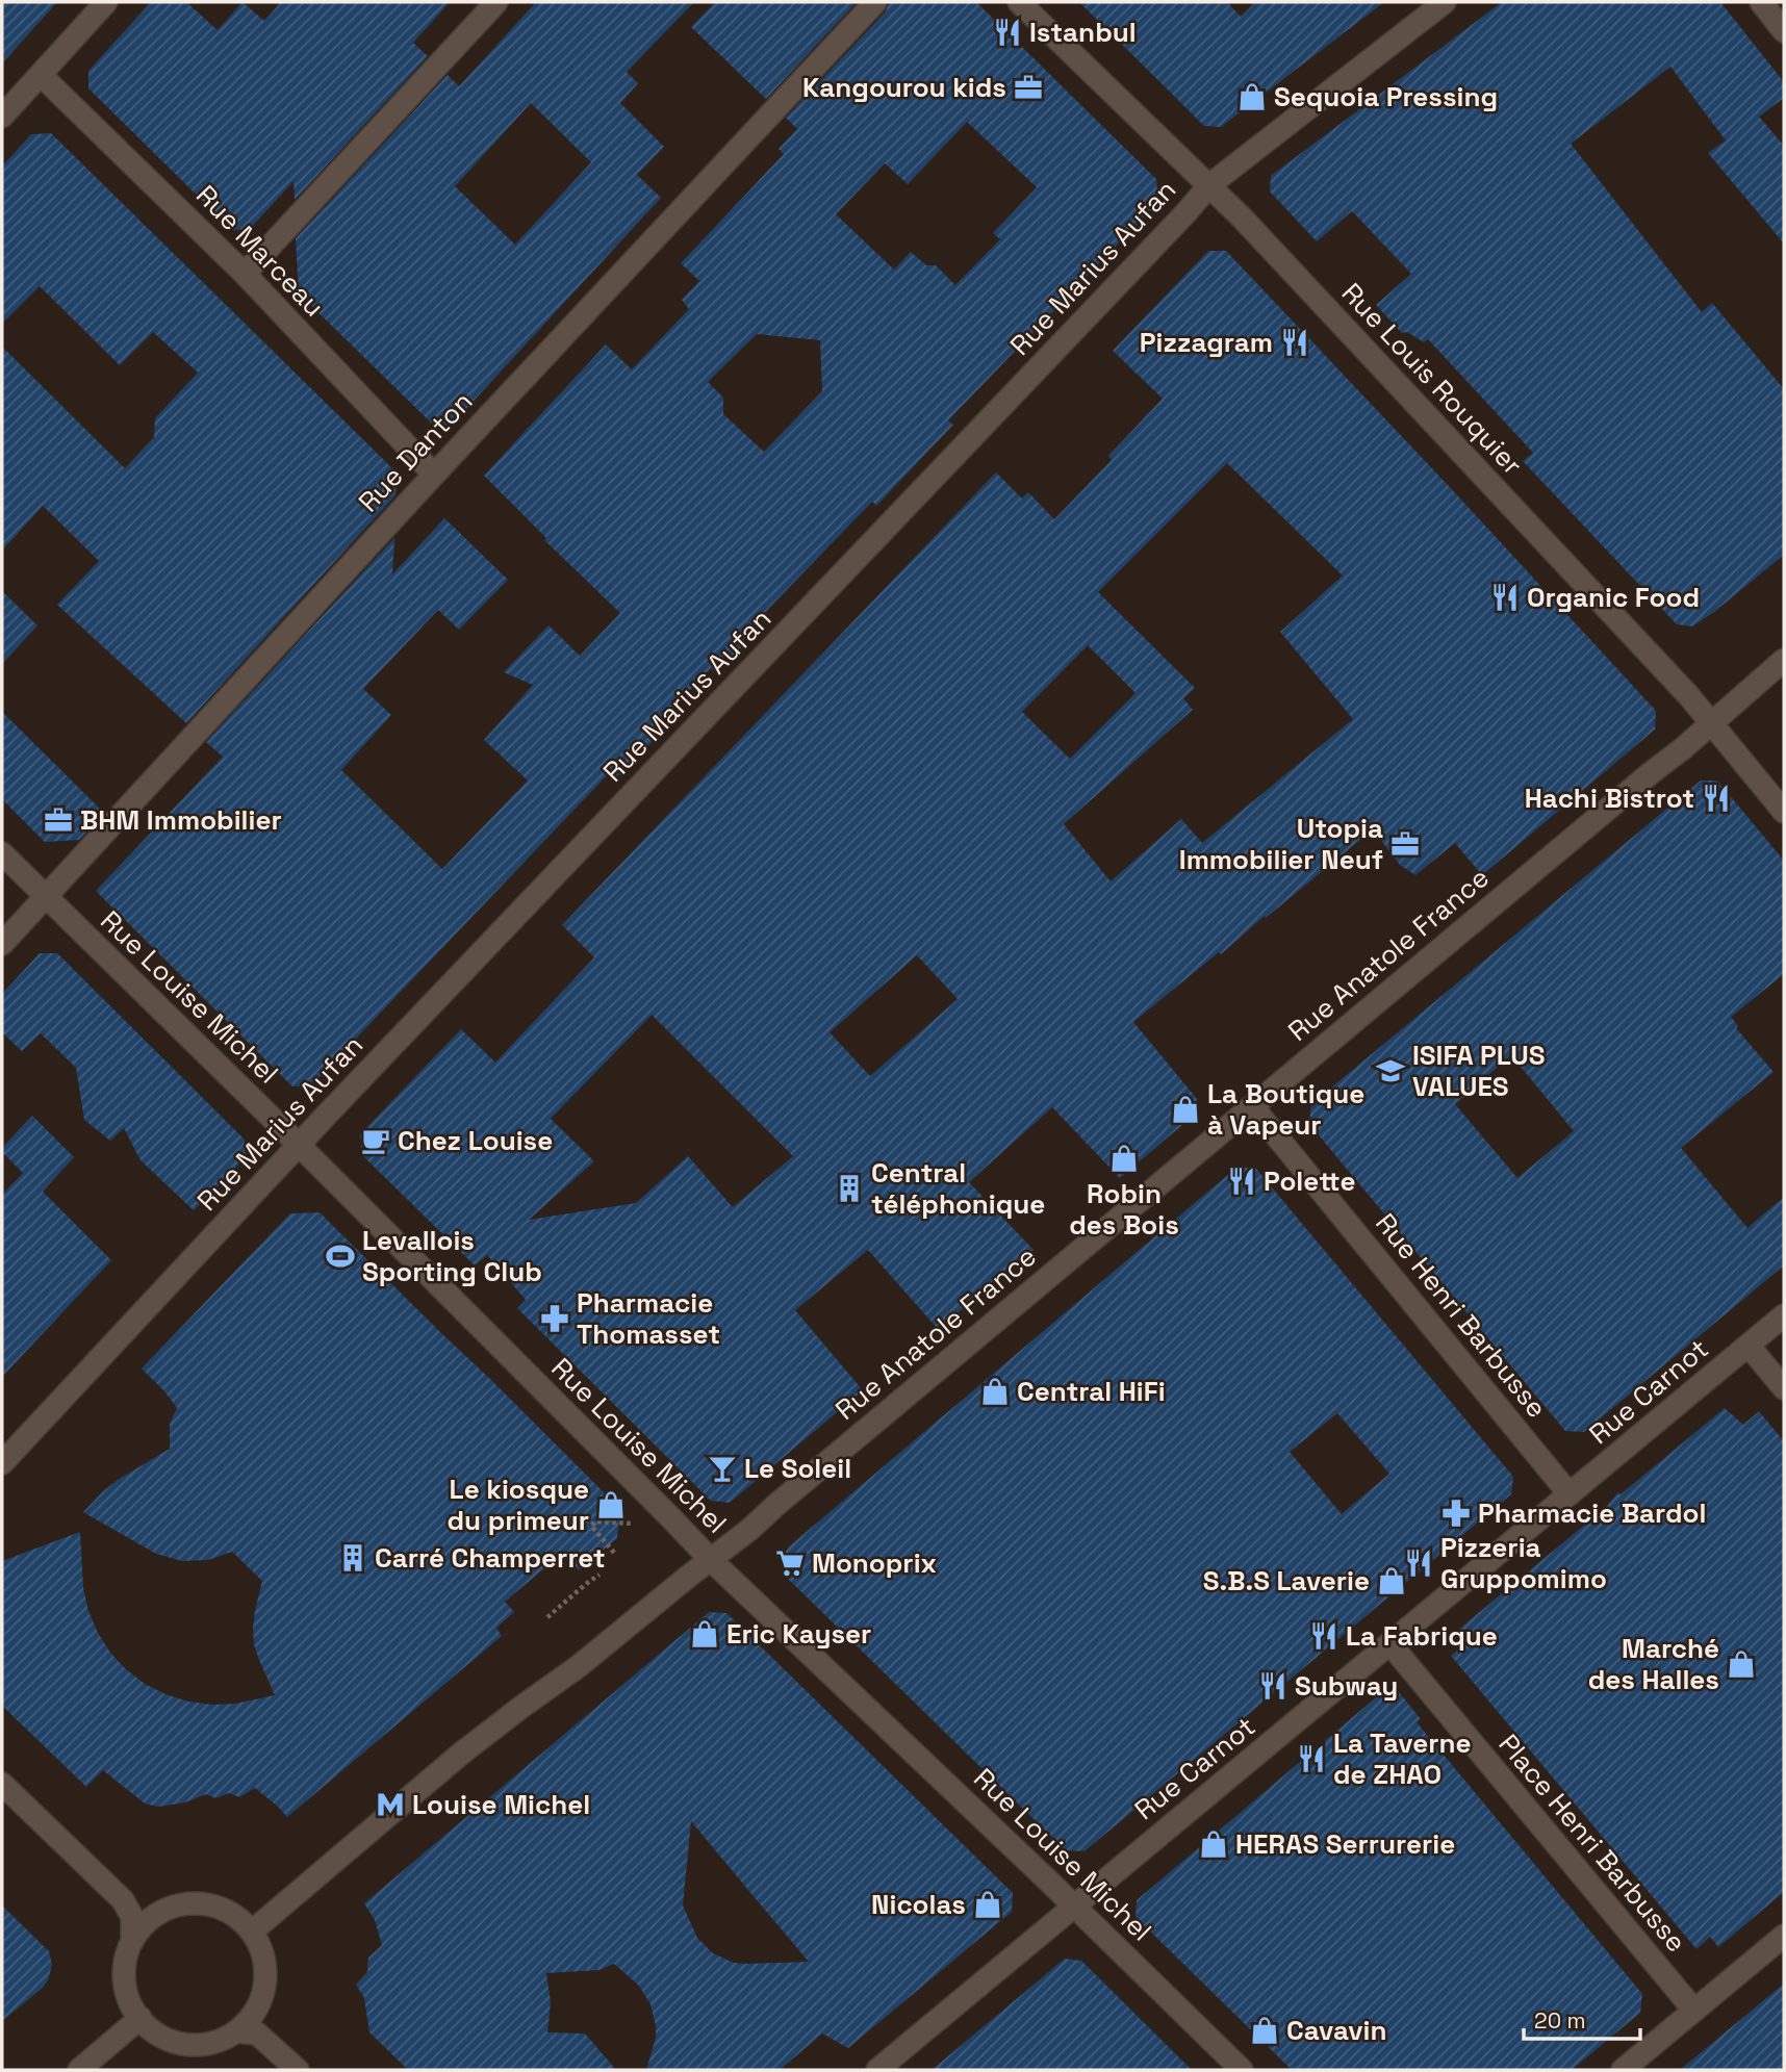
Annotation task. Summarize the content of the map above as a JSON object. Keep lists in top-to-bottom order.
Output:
{
  "streets": {
    "street": [
      "Rue Marceau",
      "Rue Marius Aufan",
      "Rue Louis Rouquier",
      "Rue Danton",
      "Rue Anatole France",
      "Rue Louise Michel",
      "Rue Henri Barbusse",
      "Rue Carnot",
      "Place Henri Barbusse"
    ]
  },
  "crossings": [
    ["Rue Marceau", "Rue Danton"],
    ["Rue Marius Aufan", "Rue Louis Rouquier"],
    ["Rue Marius Aufan", "Rue Louise Michel"],
    ["Rue Louis Rouquier", "Rue Anatole France"],
    ["Rue Danton", "Rue Louise Michel"],
    ["Rue Anatole France", "Rue Louise Michel"],
    ["Rue Anatole France", "Rue Henri Barbusse"],
    ["Rue Louise Michel", "Rue Carnot"],
    ["Rue Henri Barbusse", "Rue Carnot"],
    ["Rue Carnot", "Place Henri Barbusse"]
  ],
  "places": {
    "restaurant": [
      "Istanbul",
      "Pizzagram",
      "Organic Food",
      "Hachi Bistrot",
      "Polette",
      "Pizzeria Gruppomimo",
      "La Fabrique",
      "Subway",
      "La Taverne de ZHAO"
    ],
    "office": ["Kangourou kids", "BHM Immobilier", "Utopia Immobilier Neuf"],
    "shop": [
      "Sequoia Pressing",
      "La Boutique à Vapeur",
      "Robin des Bois",
      "Central HiFi",
      "Le kiosque du primeur",
      "S.B.S Laverie",
      "Eric Kayser",
      "Marché des Halles",
      "HERAS Serrurerie",
      "Nicolas",
      "Cavavin"
    ],
    "school or university": ["ISIFA PLUS VALUES"],
    "cafe": ["Chez Louise"],
    "building": ["Central téléphonique", "Carré Champerret"],
    "sports": ["Levallois Sporting Club"],
    "pharmacy": ["Pharmacie Thomasset", "Pharmacie Bardol"],
    "bar": ["Le Soleil"],
    "supermarket": ["Monoprix"],
    "metro station": ["Louise Michel"]
  },
  "scale_bar": "20 m"
}
